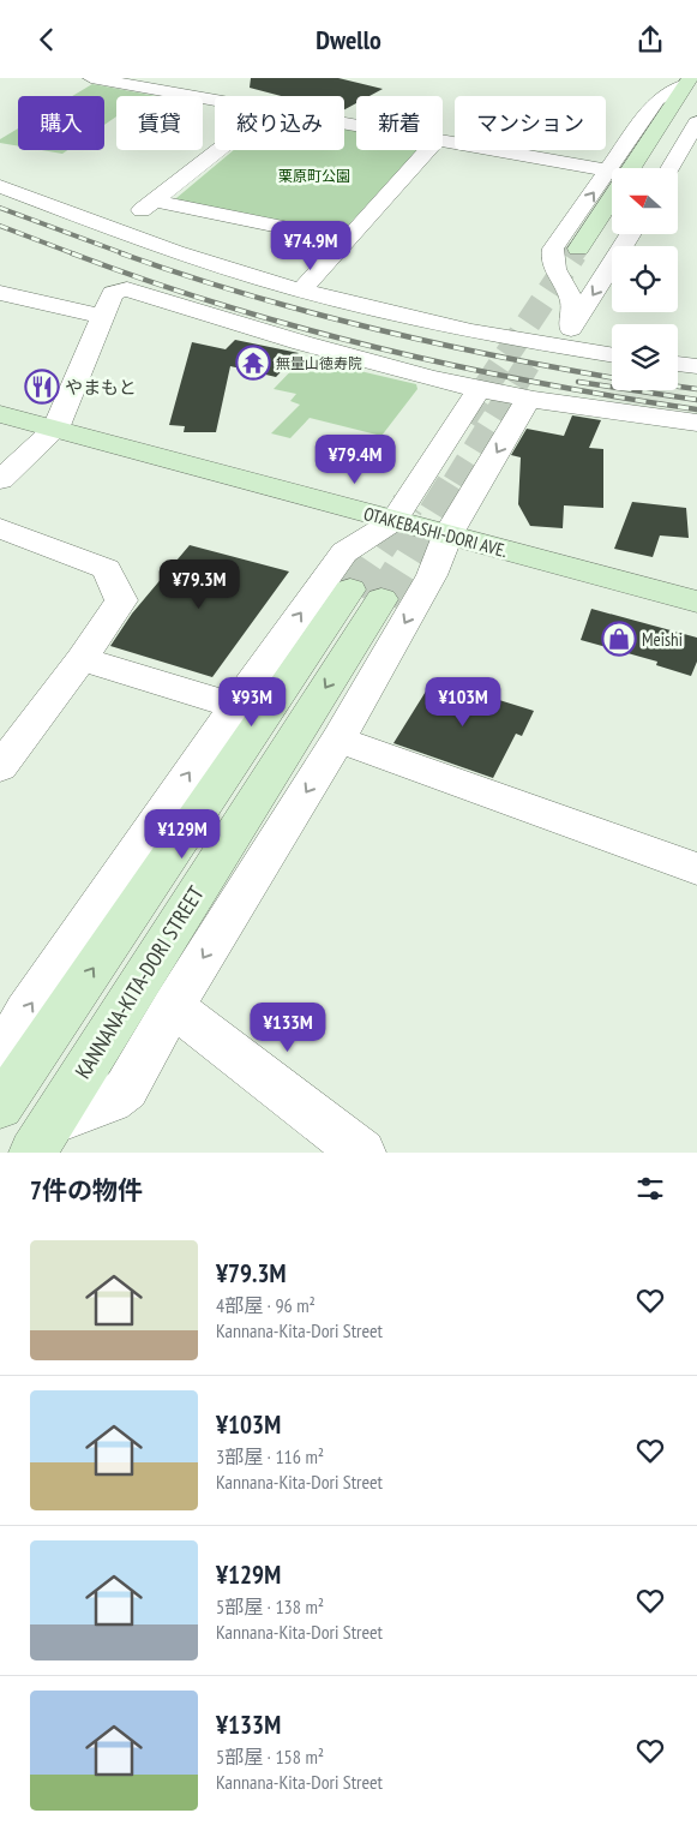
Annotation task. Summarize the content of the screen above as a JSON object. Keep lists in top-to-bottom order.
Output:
{
  "streets": {
    "street": ["OTAKEBASHI-DORI AVE.", "KANNANA-KITA-DORI STREET"]
  },
  "parks": ["栗原町公園"],
  "places": {
    "temple": ["無量山徳寿院"],
    "restaurant": ["やまもと"],
    "shop": ["Meishi"]
  },
  "north": "left",
  "page": {
    "header": "Dwello",
    "chip": [
      "購入",
      "賃貸",
      "絞り込み",
      "新着",
      "マンション"
    ],
    "price": [
      "¥74.9M",
      "¥79.4M",
      "¥79.3M",
      "¥93M",
      "¥103M",
      "¥129M",
      "¥133M"
    ],
    "heading": "7件の物件",
    "list": [
      {
        "name": "¥79.3M",
        "note": "4部屋 · 96 m² · Kannana-Kita-Dori Street"
      },
      {
        "name": "¥103M",
        "note": "3部屋 · 116 m² · Kannana-Kita-Dori Street"
      },
      {
        "name": "¥129M",
        "note": "5部屋 · 138 m² · Kannana-Kita-Dori Street"
      },
      {
        "name": "¥133M",
        "note": "5部屋 · 158 m² · Kannana-Kita-Dori Street"
      }
    ]
  }
}
